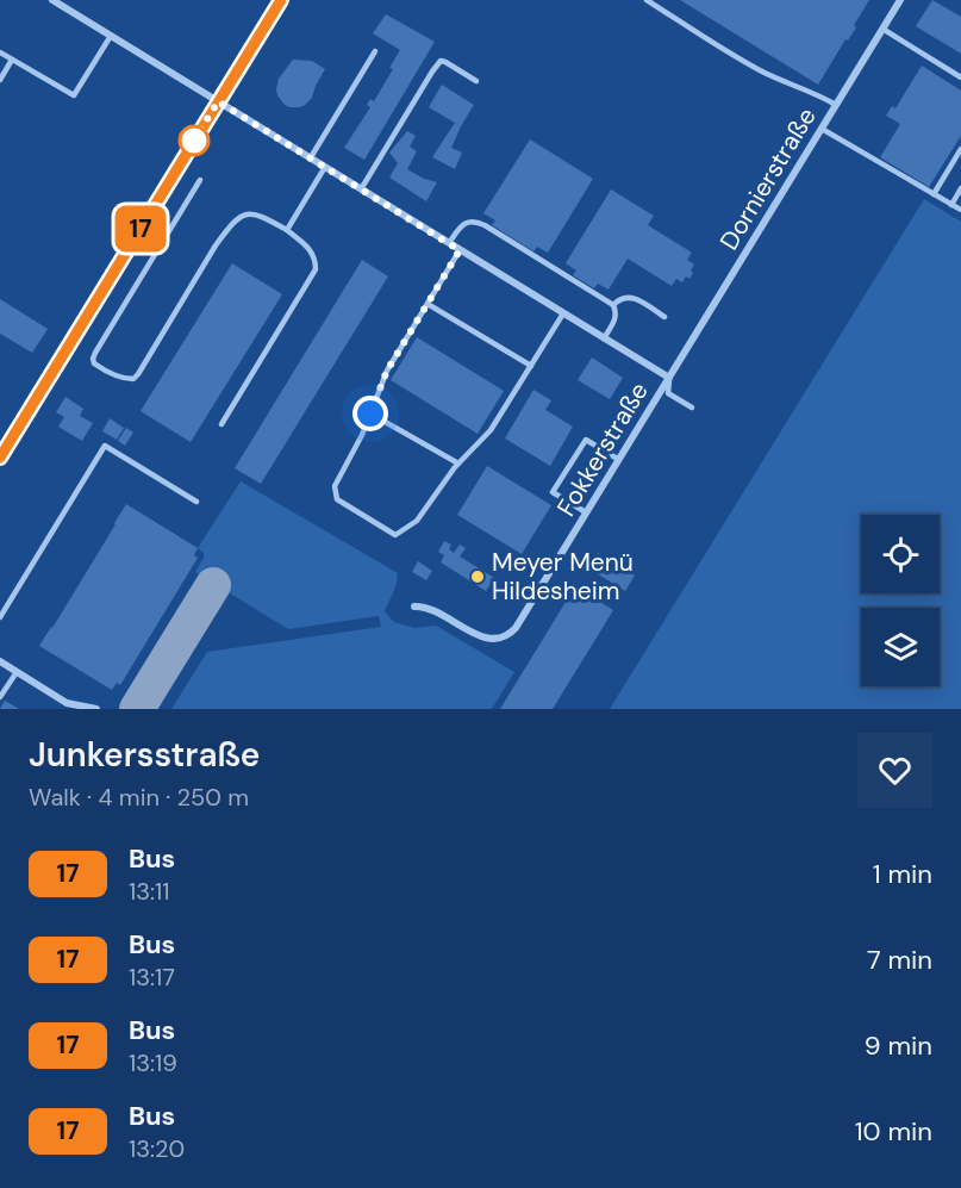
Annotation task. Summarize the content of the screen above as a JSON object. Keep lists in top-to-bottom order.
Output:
{
  "streets": {
    "street": ["Dornierstraße", "Fokkerstraße"]
  },
  "crossings": [
    ["Dornierstraße", "Fokkerstraße"]
  ],
  "places": ["Meyer Menü Hildesheim"],
  "lines": ["bus line 17"],
  "page": {
    "on_map": "17",
    "heading": ["Junkersstraße", "Walk · 4 min · 250 m"],
    "list": [
      {
        "mark": "17",
        "name": "Bus",
        "note": "13:11",
        "value": "1 min"
      },
      {
        "mark": "17",
        "name": "Bus",
        "note": "13:17",
        "value": "7 min"
      },
      {
        "mark": "17",
        "name": "Bus",
        "note": "13:19",
        "value": "9 min"
      },
      {
        "mark": "17",
        "name": "Bus",
        "note": "13:20",
        "value": "10 min"
      }
    ]
  }
}
